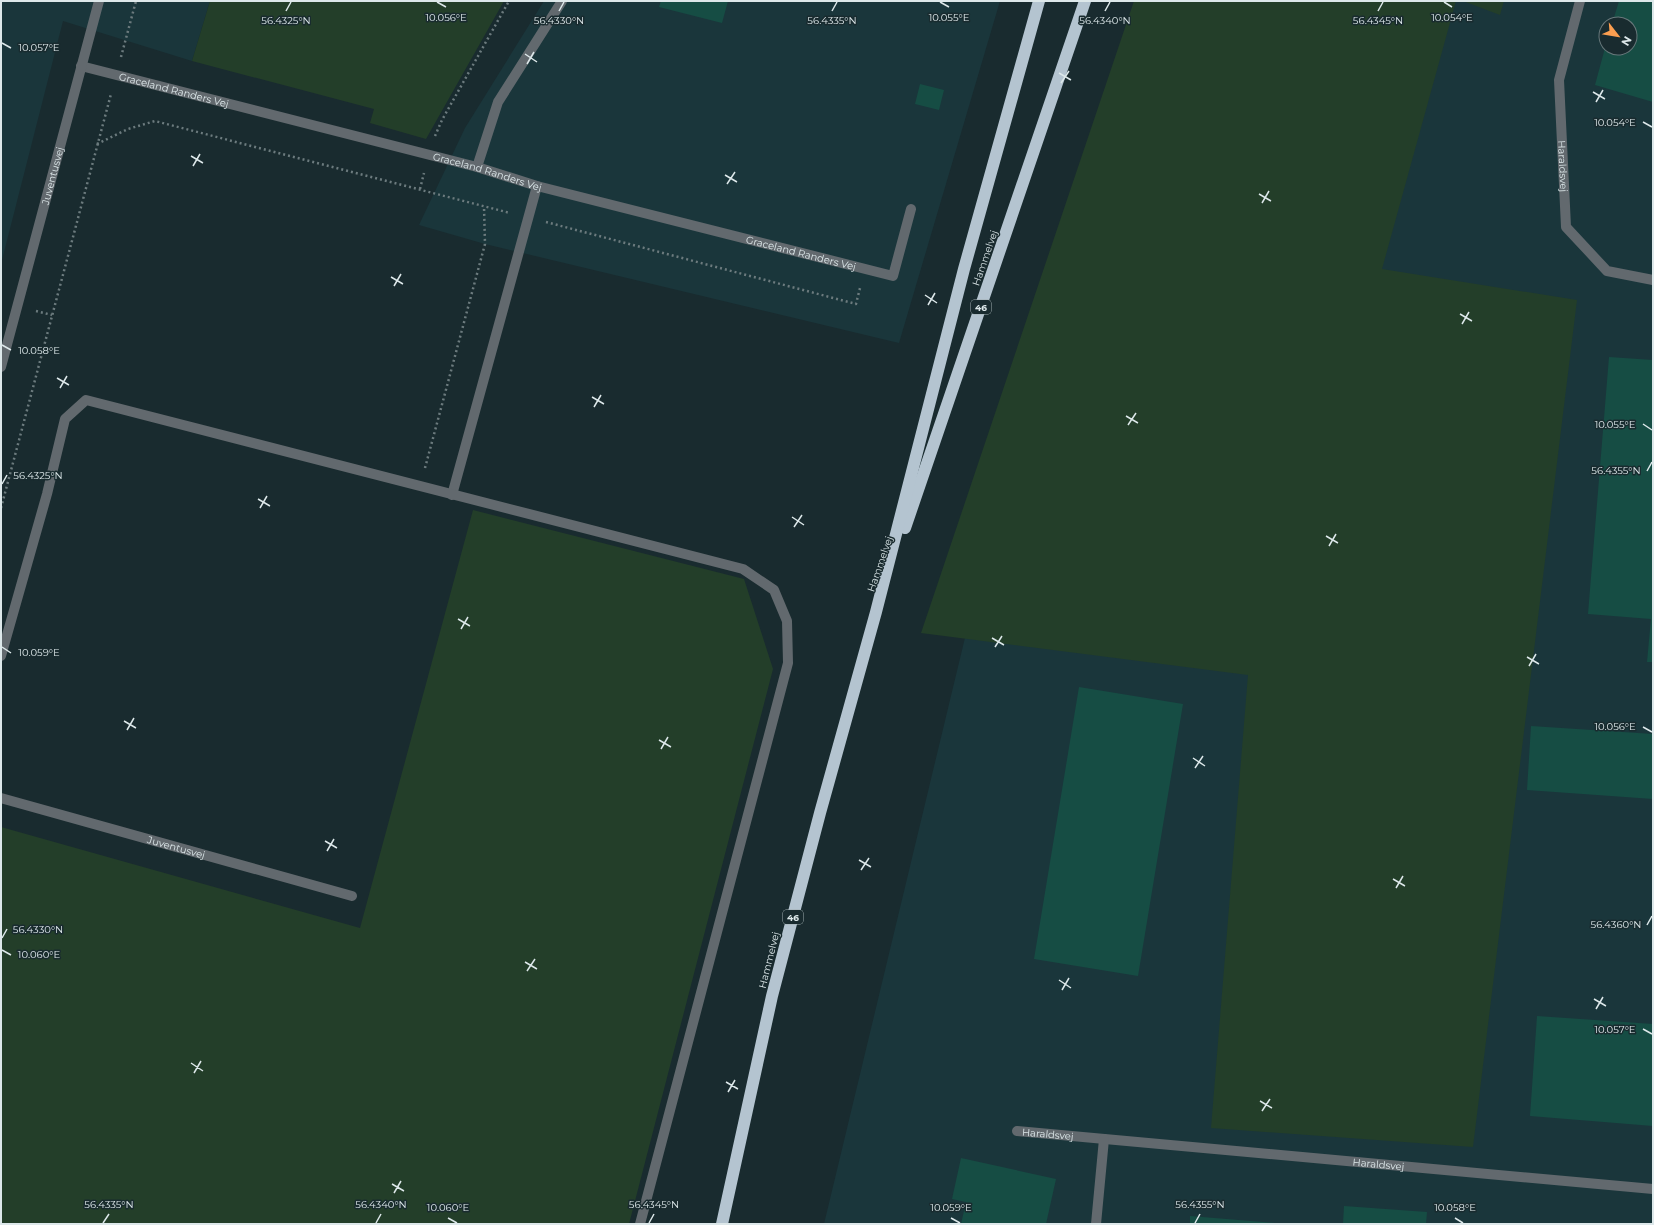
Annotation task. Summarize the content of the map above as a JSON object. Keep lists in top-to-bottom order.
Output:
{
  "streets": {
    "highway": ["Hammelvej", "46"],
    "street": ["Graceland Randers Vej", "Haraldsvej", "Juventusvej"]
  },
  "crossings": [
    ["Graceland Randers Vej", "Juventusvej"]
  ],
  "north": "bottom right",
  "coordinates": [
    "10.056°E",
    "10.055°E",
    "10.054°E",
    "56.4335°N",
    "56.4340°N",
    "56.4325°N",
    "56.4330°N",
    "56.4345°N",
    "10.057°E",
    "10.058°E",
    "56.4355°N",
    "10.059°E",
    "56.4360°N",
    "10.060°E"
  ]
}
